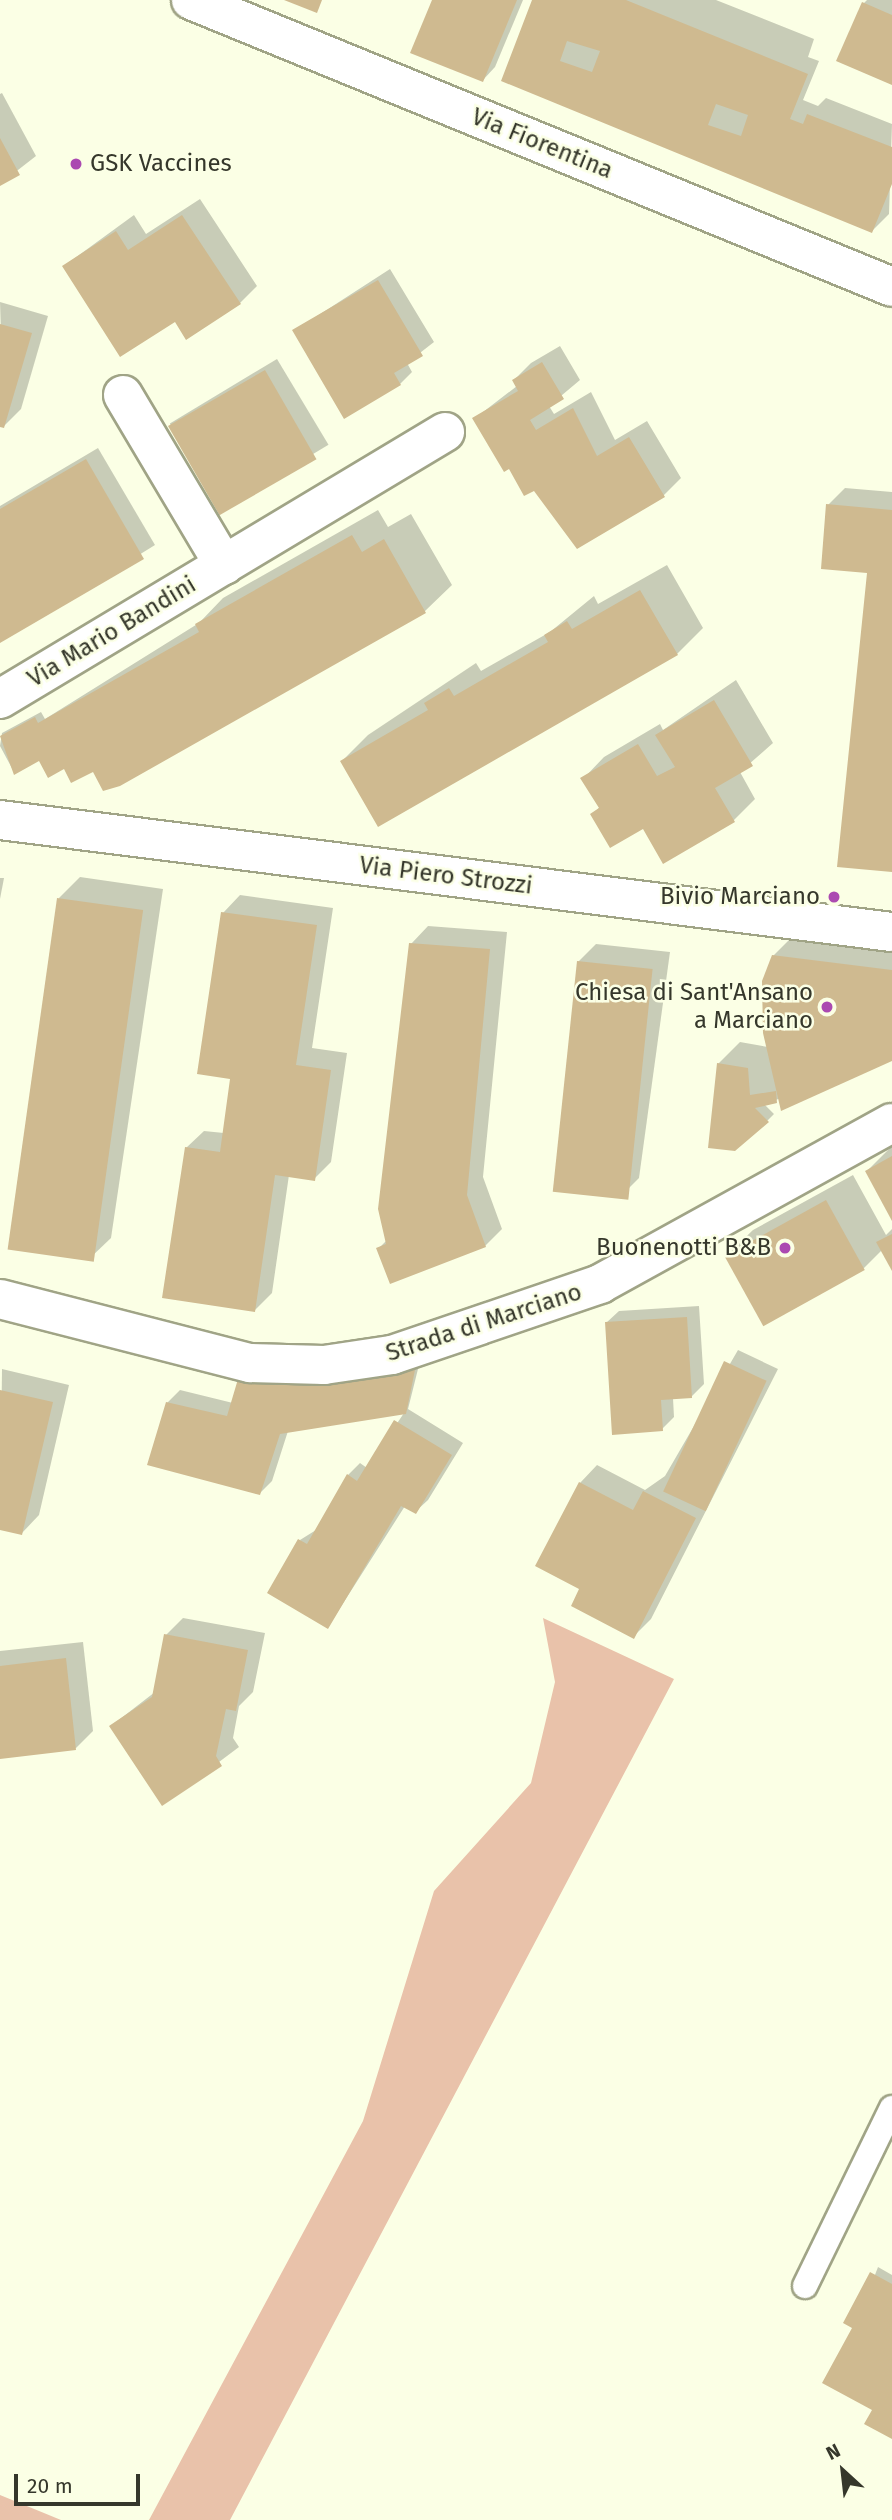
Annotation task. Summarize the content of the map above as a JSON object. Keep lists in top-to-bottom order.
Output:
{
  "streets": {
    "street": [
      "Via Fiorentina",
      "Via Mario Bandini",
      "Via Piero Strozzi",
      "Strada di Marciano"
    ]
  },
  "places": [
    "GSK Vaccines",
    "Bivio Marciano",
    "Chiesa di Sant'Ansano a Marciano",
    "Buonenotti B&B"
  ],
  "scale_bar": "20 m",
  "north": "top left"
}
